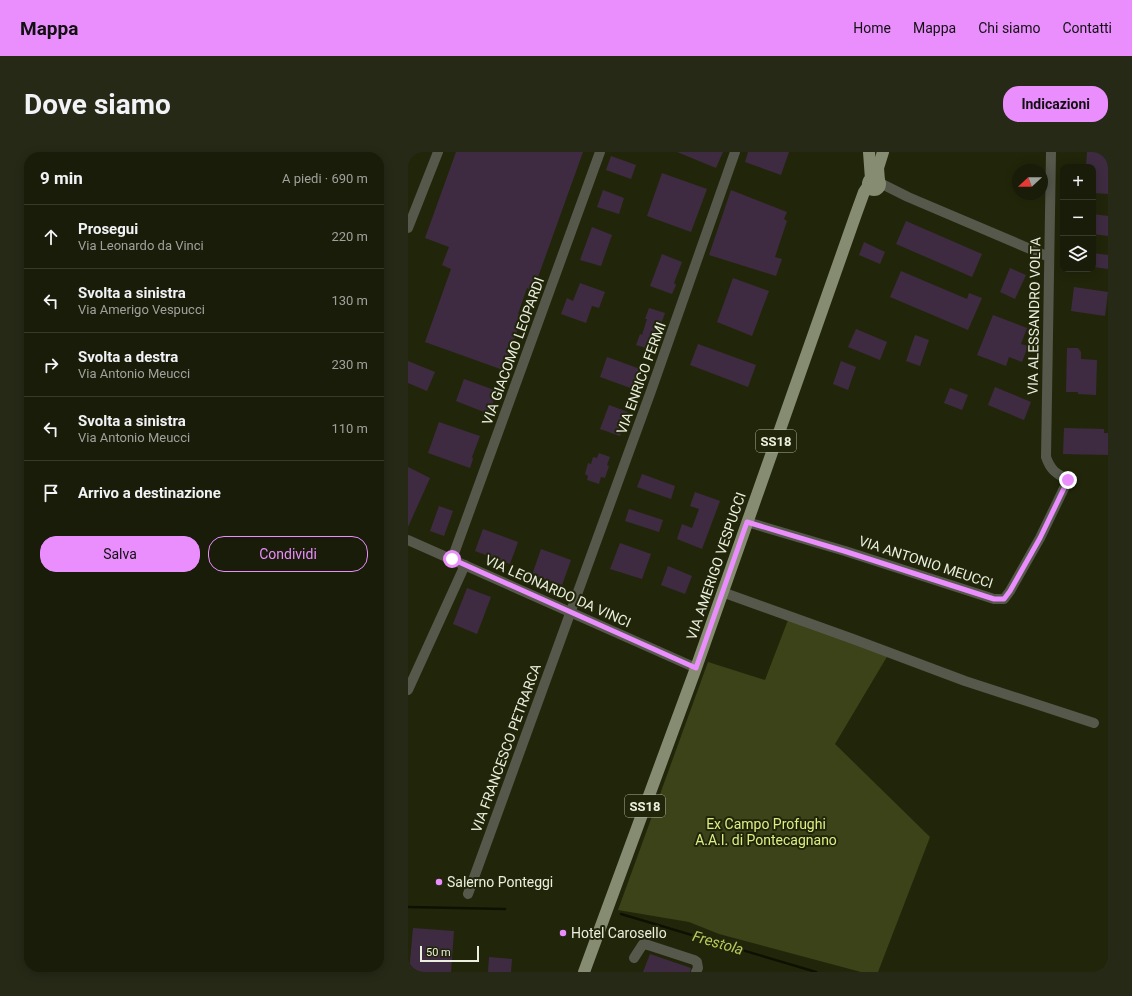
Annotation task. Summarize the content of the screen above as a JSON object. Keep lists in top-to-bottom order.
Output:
{
  "streets": {
    "main road": ["SS18", "VIA AMERIGO VESPUCCI"],
    "street": [
      "VIA ALESSANDRO VOLTA",
      "VIA GIACOMO LEOPARDI",
      "VIA ENRICO FERMI",
      "VIA ANTONIO MEUCCI",
      "VIA LEONARDO DA VINCI",
      "VIA FRANCESCO PETRARCA"
    ]
  },
  "crossings": [
    ["VIA ALESSANDRO VOLTA", "VIA ANTONIO MEUCCI"],
    ["VIA GIACOMO LEOPARDI", "VIA LEONARDO DA VINCI"],
    ["VIA ENRICO FERMI", "VIA LEONARDO DA VINCI"],
    ["VIA ENRICO FERMI", "VIA FRANCESCO PETRARCA"],
    ["SS18", "VIA AMERIGO VESPUCCI"],
    ["VIA ANTONIO MEUCCI", "VIA AMERIGO VESPUCCI"],
    ["VIA AMERIGO VESPUCCI", "VIA LEONARDO DA VINCI"],
    ["VIA LEONARDO DA VINCI", "VIA FRANCESCO PETRARCA"]
  ],
  "water": ["Frestola"],
  "parks": ["Ex Campo Profughi A.A.I. di Pontecagnano"],
  "places": ["Salerno Ponteggi", "Hotel Carosello"],
  "scale_bar": "50 m",
  "north": "left",
  "page": {
    "header": "Mappa",
    "nav": [
      "Home",
      "Mappa",
      "Chi siamo",
      "Contatti"
    ],
    "buttons": [
      "Indicazioni",
      ["Salva", "Condividi"]
    ],
    "title": "Dove siamo",
    "heading": ["9 min", "A piedi · 690 m"],
    "map_buttons": ["+", "−"],
    "list": [
      ["Prosegui", "Via Leonardo da Vinci", "220 m"],
      ["Svolta a sinistra", "Via Amerigo Vespucci", "130 m"],
      ["Svolta a destra", "Via Antonio Meucci", "230 m"],
      ["Svolta a sinistra", "Via Antonio Meucci", "110 m"],
      "Arrivo a destinazione"
    ],
    "scale": "50 m"
  }
}
